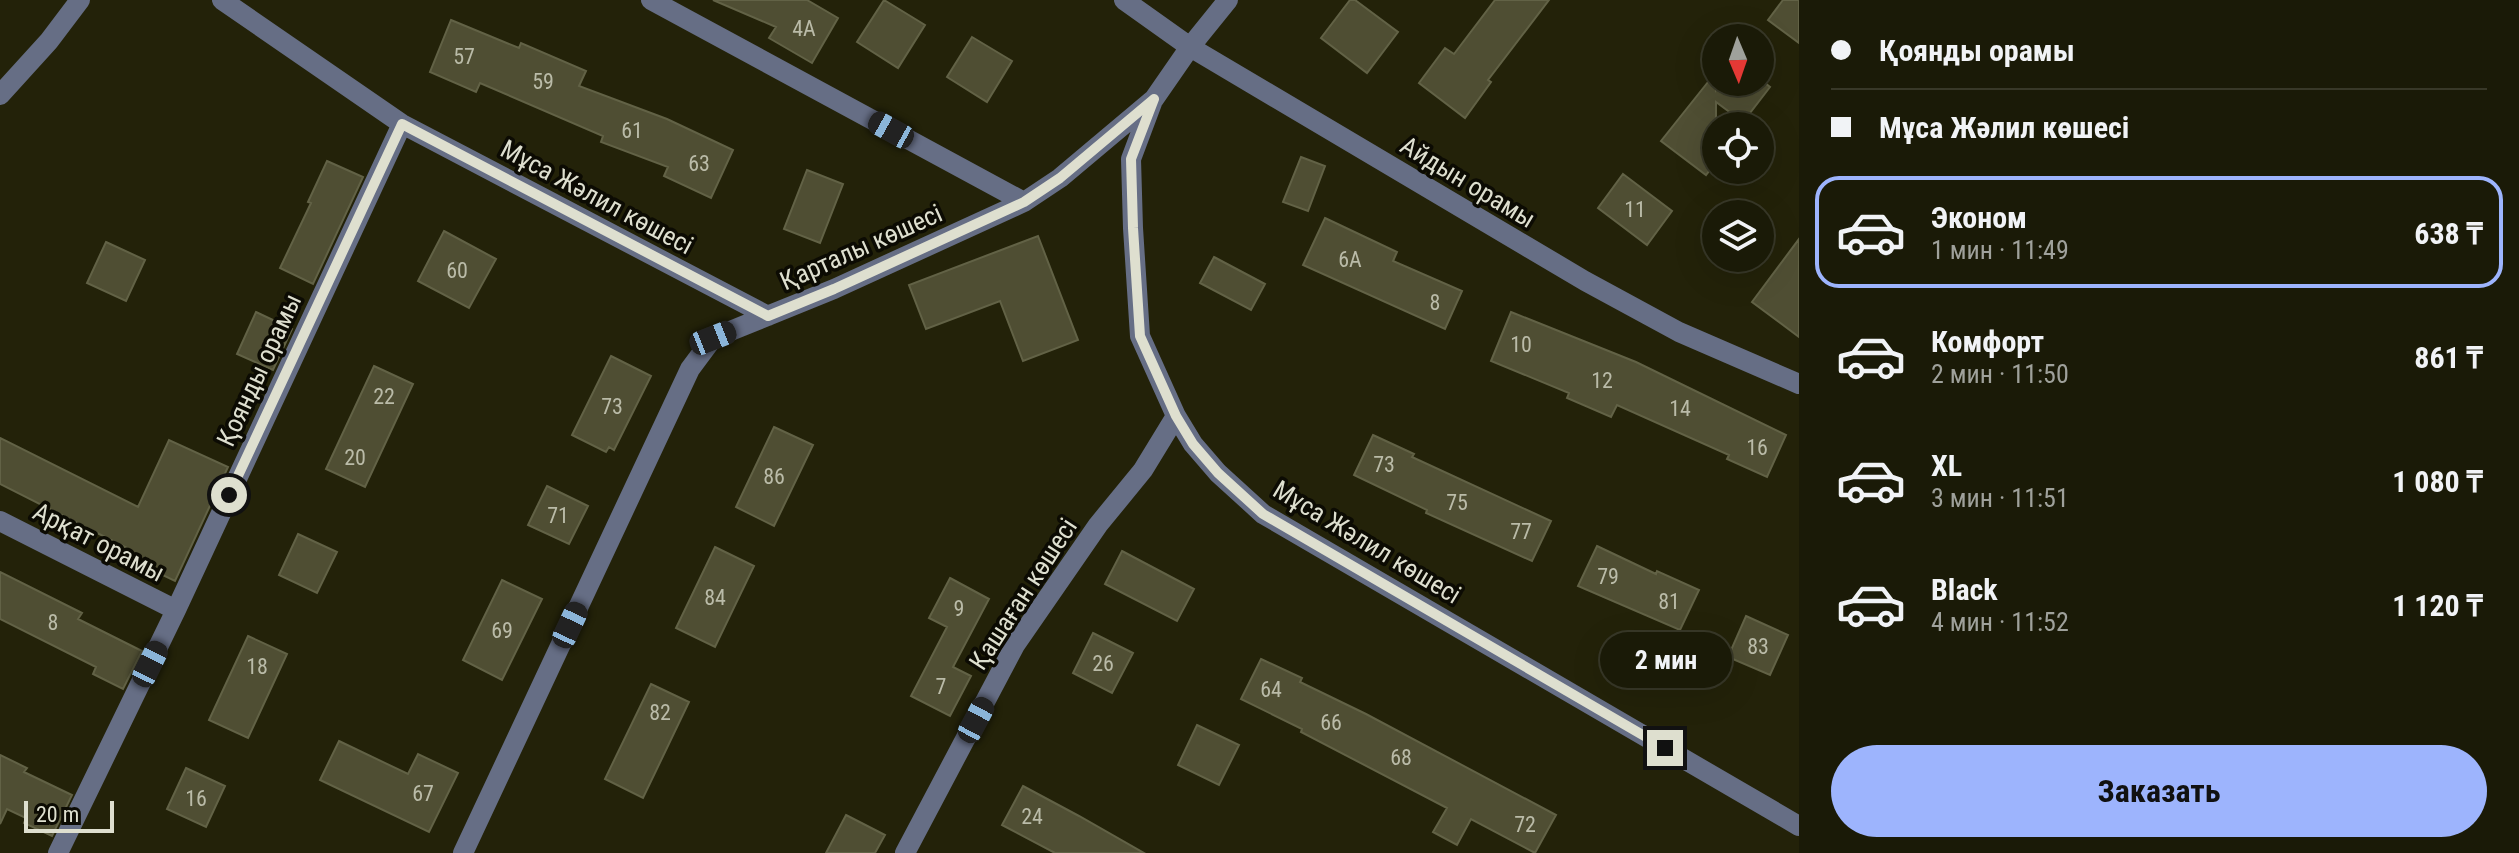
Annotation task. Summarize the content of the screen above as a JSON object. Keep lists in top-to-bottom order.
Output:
{
  "streets": {
    "street": [
      "Айдын орамы",
      "Мұса Жәлил көшесі",
      "Қарталы көшесі",
      "Қоянды орамы",
      "Арқат орамы",
      "Қашаған көшесі"
    ]
  },
  "crossings": [
    ["Айдын орамы", "Қарталы көшесі"],
    ["Мұса Жәлил көшесі", "Қарталы көшесі"],
    ["Мұса Жәлил көшесі", "Қоянды орамы"],
    ["Мұса Жәлил көшесі", "Қашаған көшесі"],
    ["Қоянды орамы", "Арқат орамы"]
  ],
  "house_numbers": [
    "4А",
    "57",
    "59",
    "61",
    "63",
    "11",
    "6А",
    "60",
    "8",
    "10",
    "12",
    "22",
    "73",
    "14",
    "16",
    "20",
    "73",
    "86",
    "75",
    "71",
    "77",
    "79",
    "84",
    "81",
    "9",
    "8",
    "69",
    "83",
    "26",
    "18",
    "7",
    "64",
    "82",
    "66",
    "68",
    "67",
    "16",
    "24",
    "72"
  ],
  "scale_bar": "20 m",
  "north": "bottom",
  "page": {
    "banner": ["Қоянды орамы", "Мұса Жәлил көшесі"],
    "list": [
      {
        "name": "Эконом",
        "note": "1 мин · 11:49",
        "value": "638 ₸"
      },
      {
        "name": "Комфорт",
        "note": "2 мин · 11:50",
        "value": "861 ₸"
      },
      {
        "name": "XL",
        "note": "3 мин · 11:51",
        "value": "1 080 ₸"
      },
      {
        "name": "Black",
        "note": "4 мин · 11:52",
        "value": "1 120 ₸"
      }
    ],
    "bubble": "2 мин",
    "buttons": "Заказать",
    "scale": "20 m"
  }
}
